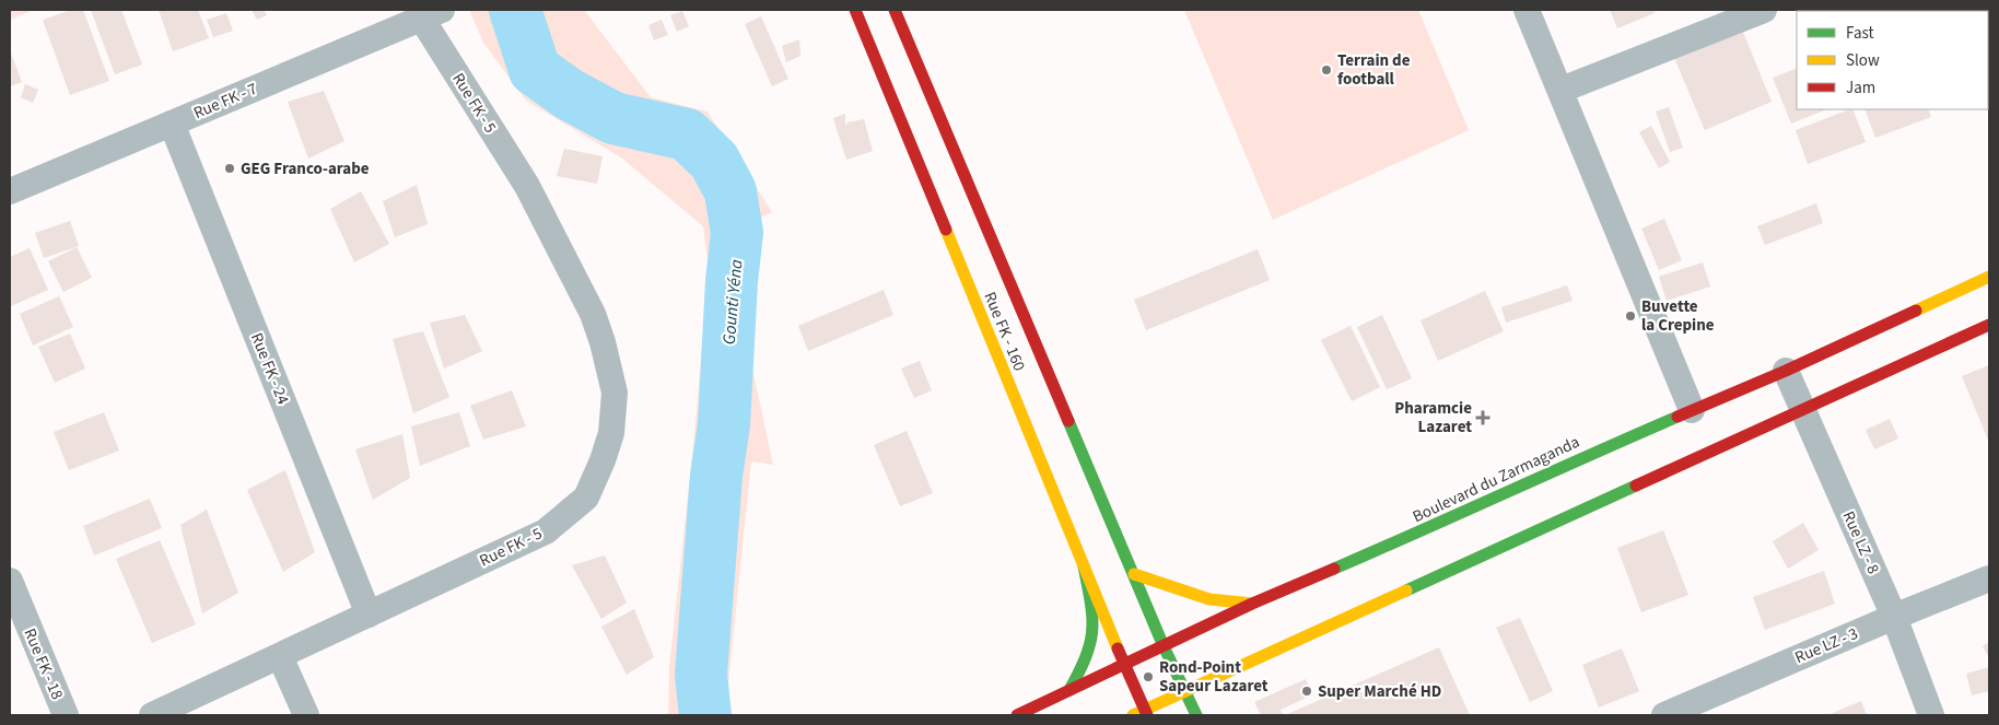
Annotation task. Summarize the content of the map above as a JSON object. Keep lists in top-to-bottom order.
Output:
{
  "streets": {
    "main road": ["Rue FK - 160", "Boulevard du Zarmaganda"],
    "street": [
      "Rue FK - 7",
      "Rue FK - 5",
      "Rue FK - 24",
      "Rue LZ - 8",
      "Rue LZ - 3",
      "Rue FK - 18"
    ]
  },
  "crossings": [
    ["Rue FK - 7", "Rue FK - 5"],
    ["Rue FK - 7", "Rue FK - 24"],
    ["Rue FK - 5", "Rue FK - 24"],
    ["Rue FK - 160", "Boulevard du Zarmaganda"],
    ["Boulevard du Zarmaganda", "Rue LZ - 8"],
    ["Rue LZ - 8", "Rue LZ - 3"]
  ],
  "water": ["Gounti Yéna"],
  "places": {
    "other": [
      "Terrain de football",
      "GEG Franco-arabe",
      "Buvette la Crepine",
      "Rond-Point Sapeur Lazaret",
      "Super Marché HD"
    ],
    "health": ["Pharamcie Lazaret"]
  },
  "legend": ["Fast", "Slow", "Jam"]
}
